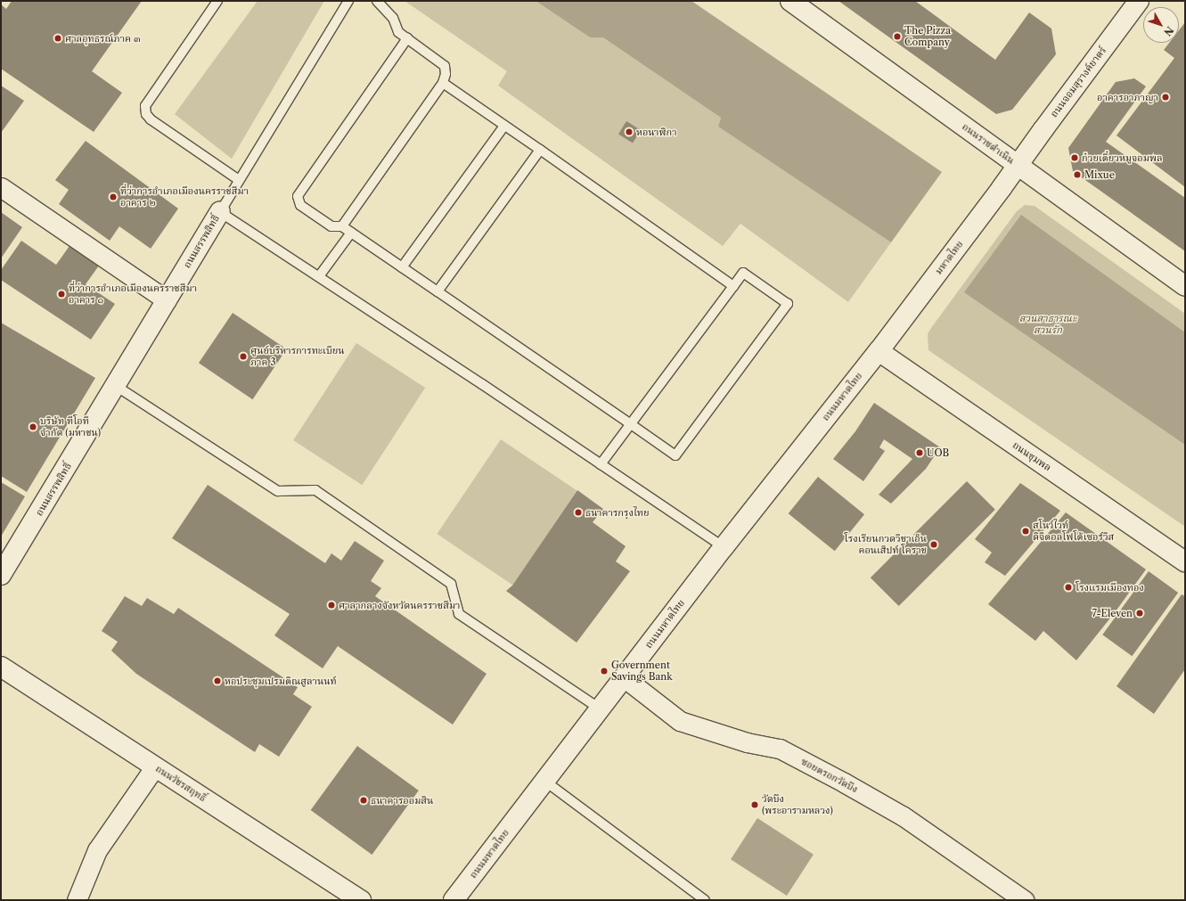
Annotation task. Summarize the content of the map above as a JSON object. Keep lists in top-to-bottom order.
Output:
{
  "streets": {
    "street": [
      "ถนนจอมสุรางค์ยาตร์",
      "ถนนราชดำเนิน",
      "ถนนสรรพสิทธิ์",
      "มหาดไทย",
      "ถนนมหาดไทย",
      "ถนนชุมพล",
      "ซอยตรอกวัดบึง",
      "ถนนวัชรสฤทธิ์"
    ]
  },
  "crossings": [
    ["ถนนจอมสุรางค์ยาตร์", "ถนนราชดำเนิน"],
    ["ถนนจอมสุรางค์ยาตร์", "มหาดไทย"],
    ["ถนนราชดำเนิน", "มหาดไทย"],
    ["มหาดไทย", "ถนนมหาดไทย"],
    ["มหาดไทย", "ถนนชุมพล"],
    ["ถนนมหาดไทย", "ถนนชุมพล"],
    ["ถนนมหาดไทย", "ซอยตรอกวัดบึง"]
  ],
  "parks": ["สวนสาธารณะ สวนรัก"],
  "places": [
    "The Pizza Company",
    "ศาลอุทธรณ์ภาค ๓",
    "อาคารอาภาญา",
    "หอนาฬิกา",
    "ก๋วยเตี๋ยวหมูจอมพล",
    "Mixue",
    "ที่ว่าการอำเภอเมืองนครราชสีมา อาคาร ๒",
    "ที่ว่าการอำเภอเมืองนครราชสีมา อาคาร ๑",
    "ศูนย์บริหารการทะเบียน ภาค 3",
    "บริษัท ทีโอที จำกัด (มหาชน)",
    "UOB",
    "ธนาคารกรุงไทย",
    "สโนว์ไวท์ ดิจิตอลโฟโต้เซอร์วิส",
    "โรงเรียนกวดวิชาเอ็น คอนเส็ปท์ โคราช",
    "โรงแรมเมืองทอง",
    "ศาลากลางจังหวัดนครราชสีมา",
    "7-Eleven",
    "Government Savings Bank",
    "หอประชุมเปรมติณสูลานนท์",
    "ธนาคารออมสิน",
    "วัดบึง (พระอารามหลวง)"
  ],
  "north": "bottom right"
}
